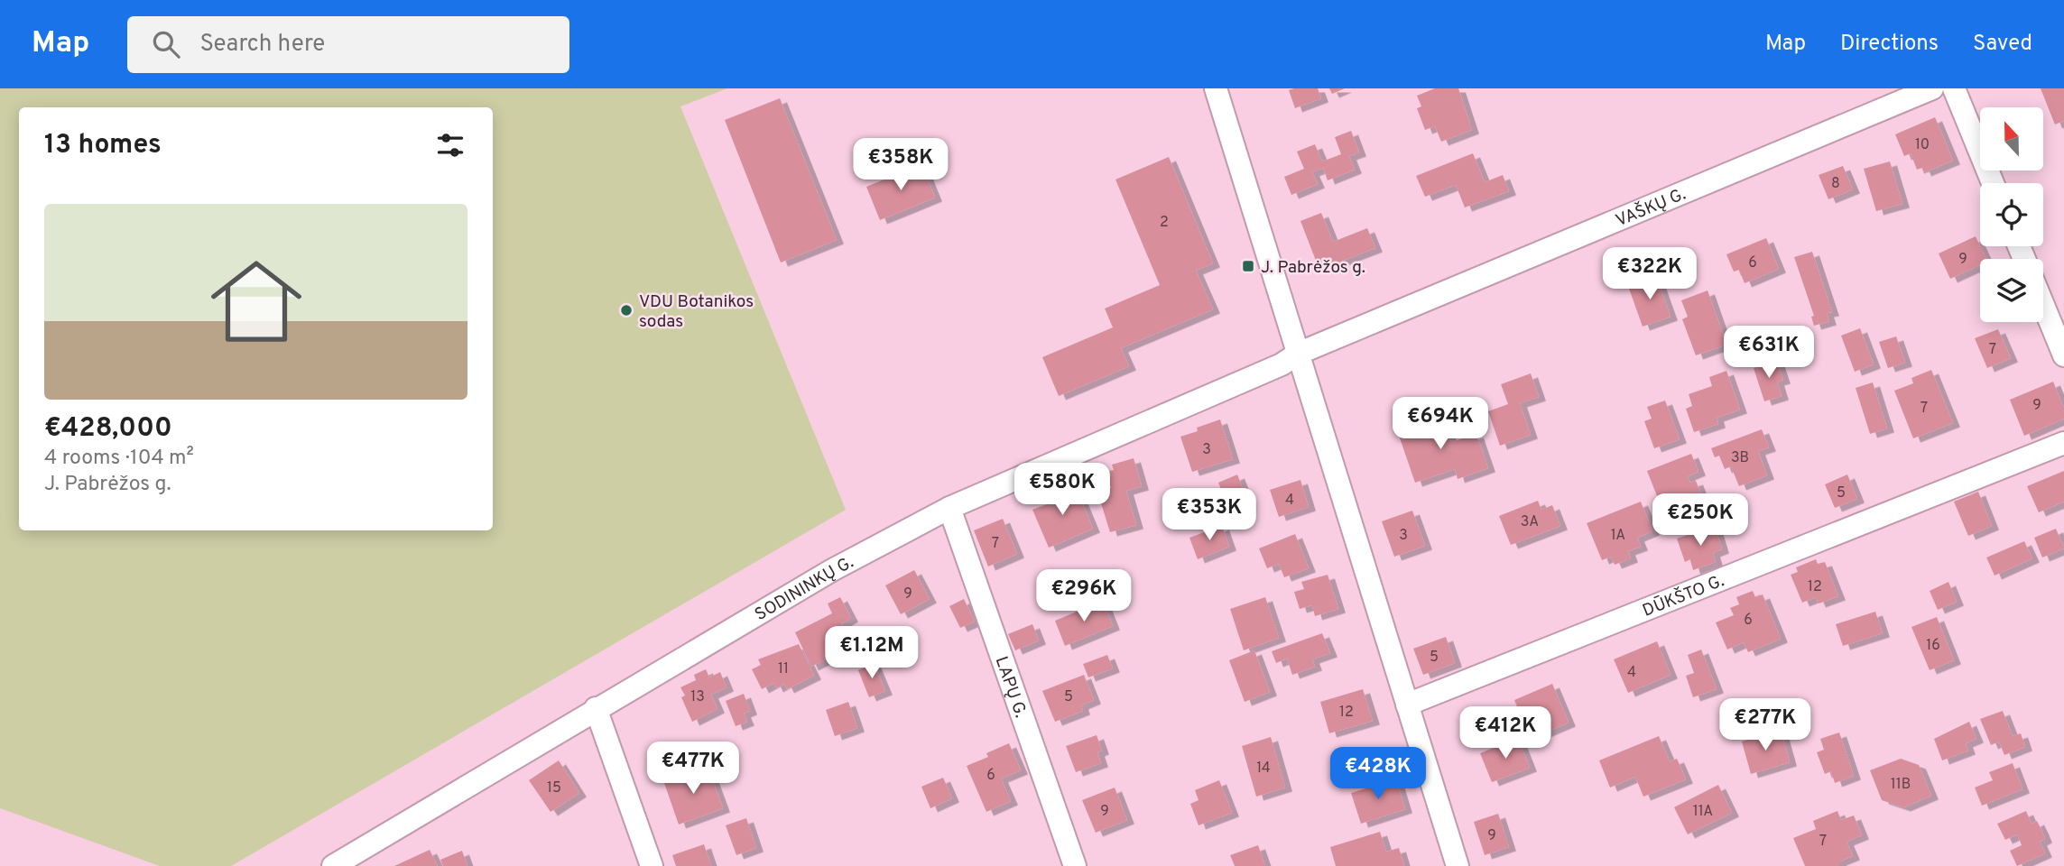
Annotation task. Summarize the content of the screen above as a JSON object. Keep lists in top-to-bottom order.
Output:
{
  "streets": {
    "street": [
      "VAŠKŲ G.",
      "SODININKŲ G.",
      "DŪKŠTO G.",
      "LAPŲ G."
    ]
  },
  "crossings": [
    ["VAŠKŲ G.", "SODININKŲ G."],
    ["SODININKŲ G.", "LAPŲ G."]
  ],
  "places": {
    "transit": ["J. Pabrėžos g."],
    "other": ["VDU Botanikos sodas"]
  },
  "house_numbers": [
    "10",
    "8",
    "2",
    "9",
    "6",
    "7",
    "9",
    "7",
    "3",
    "3B",
    "5",
    "4",
    "3A",
    "3",
    "1A",
    "7",
    "12",
    "9",
    "6",
    "16",
    "5",
    "11",
    "4",
    "13",
    "5",
    "12",
    "14",
    "6",
    "11B",
    "15",
    "9",
    "11A",
    "9",
    "7"
  ],
  "north": "top",
  "page": {
    "header": "Map",
    "search": "Search here",
    "nav": ["Map", "Directions", "Saved"],
    "heading": "13 homes",
    "price": [
      "€358K",
      "€322K",
      "€631K",
      "€694K",
      "€580K",
      "€353K",
      "€250K",
      "€296K",
      "€1.12M",
      "€277K",
      "€412K",
      "€477K",
      "€428K"
    ],
    "list": [
      {
        "name": "€428,000",
        "note": "4 rooms · 104 m² · J. Pabrėžos g."
      }
    ]
  }
}
